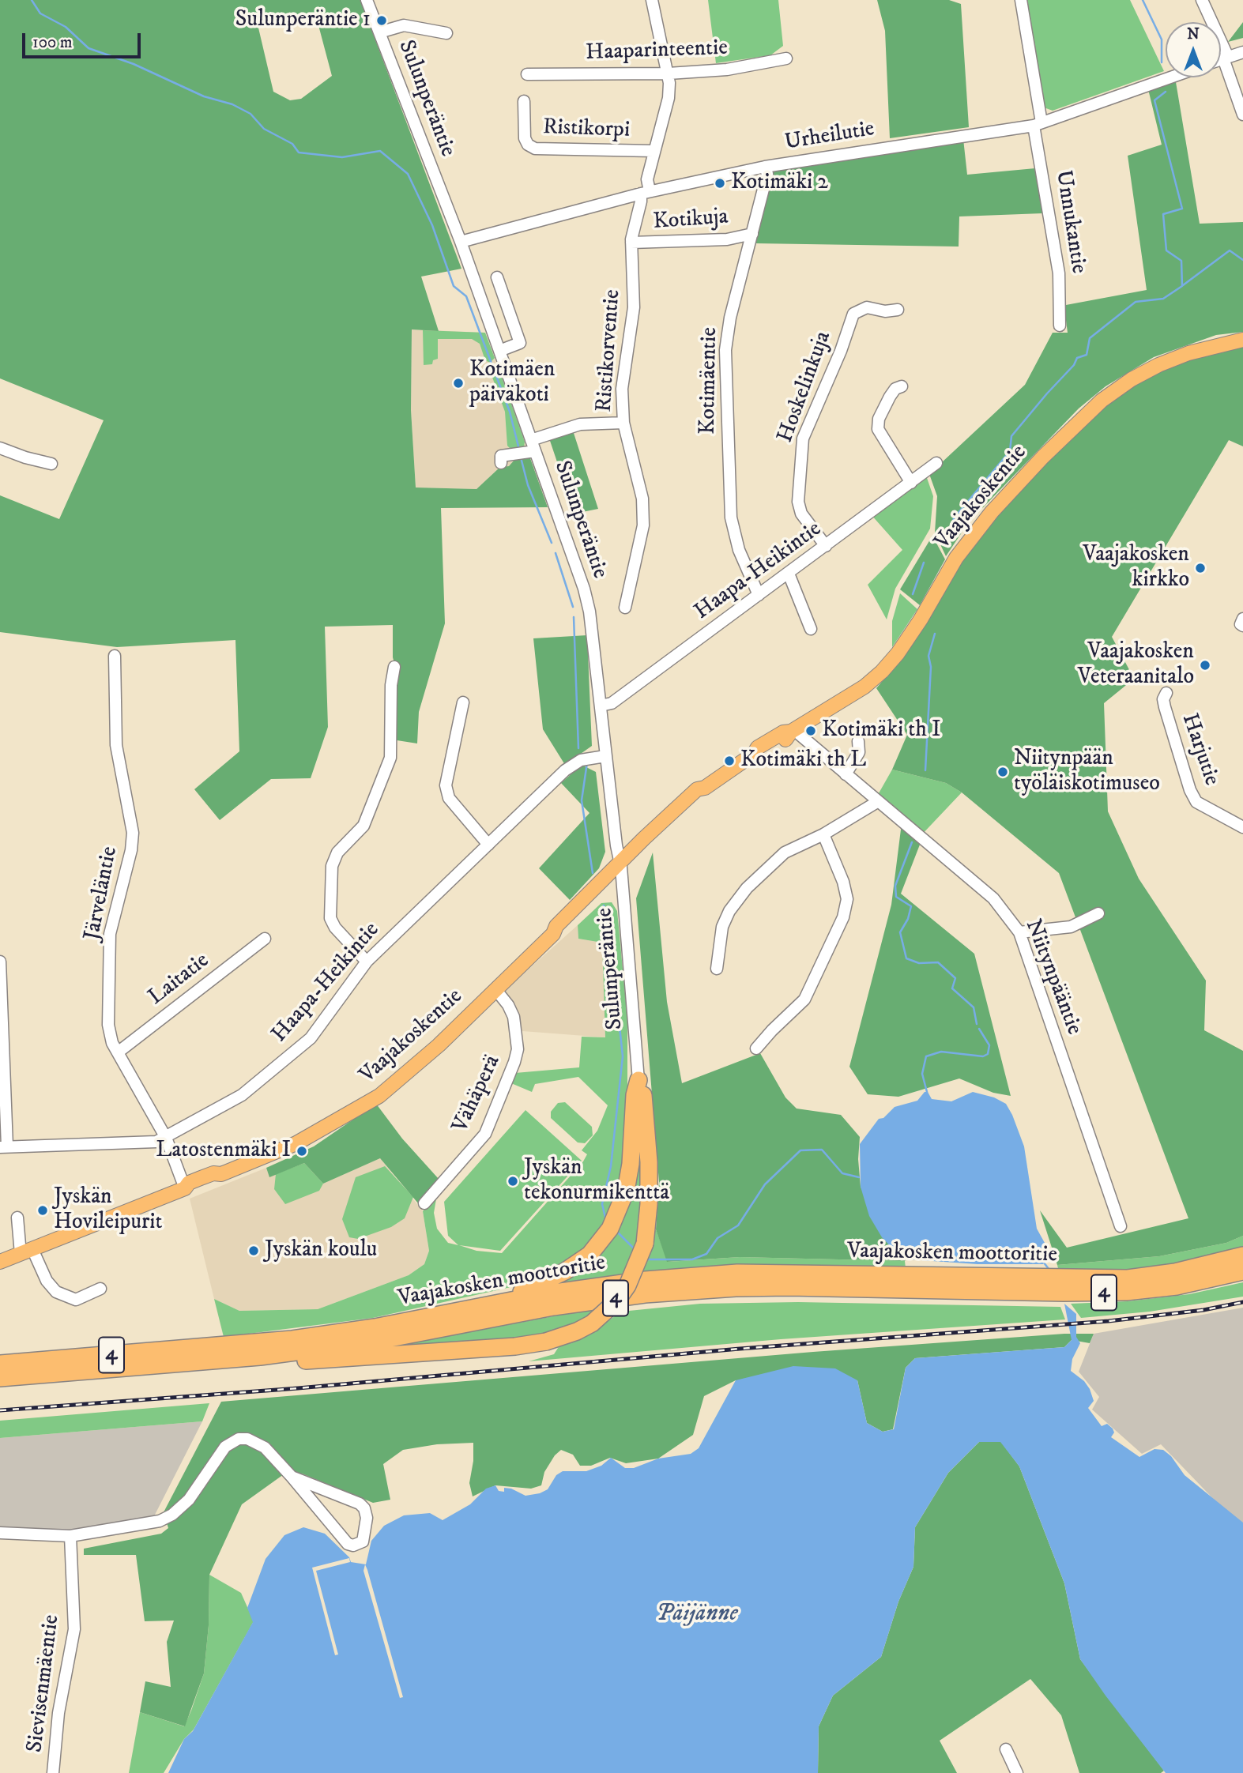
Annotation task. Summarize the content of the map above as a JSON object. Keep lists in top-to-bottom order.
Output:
{
  "streets": {
    "highway": ["Vaajakosken moottoritie", "4"],
    "main road": ["Vaajakoskentie"],
    "street": [
      "Haaparinteentie",
      "Sulunperäntie",
      "Ristikorpi",
      "Urheilutie",
      "Kotikuja",
      "Unnukantie",
      "Ristikorventie",
      "Kotimäentie",
      "Hoskelinkuja",
      "Haapa-Heikintie",
      "Harjutie",
      "Järveläntie",
      "Niitynpääntie",
      "Laitatie",
      "Vähäperä",
      "Sievisenmäentie"
    ]
  },
  "crossings": [
    ["Haaparinteentie", "Ristikorventie"],
    ["Sulunperäntie", "Urheilutie"],
    ["Sulunperäntie", "Vaajakoskentie"],
    ["Sulunperäntie", "Haapa-Heikintie"],
    ["Ristikorpi", "Ristikorventie"],
    ["Urheilutie", "Unnukantie"],
    ["Urheilutie", "Ristikorventie"],
    ["Urheilutie", "Kotimäentie"],
    ["Kotikuja", "Ristikorventie"],
    ["Kotikuja", "Kotimäentie"],
    ["Kotimäentie", "Haapa-Heikintie"],
    ["Hoskelinkuja", "Haapa-Heikintie"],
    ["Vaajakoskentie", "Järveläntie"],
    ["Vaajakoskentie", "Niitynpääntie"],
    ["Vaajakoskentie", "Vähäperä"],
    ["Haapa-Heikintie", "Järveläntie"],
    ["Järveläntie", "Laitatie"]
  ],
  "water": ["Päijänne"],
  "places": [
    "Sulunperäntie 1",
    "Kotimäki 2",
    "Kotimäen päiväkoti",
    "Vaajakosken kirkko",
    "Vaajakosken Veteraanitalo",
    "Kotimäki th I",
    "Kotimäki th L",
    "Niitynpään työläiskotimuseo",
    "Latostenmäki I",
    "Jyskän tekonurmikenttä",
    "Jyskän Hovileipurit",
    "Jyskän koulu"
  ],
  "scale_bar": "100 m",
  "north": "top"
}
